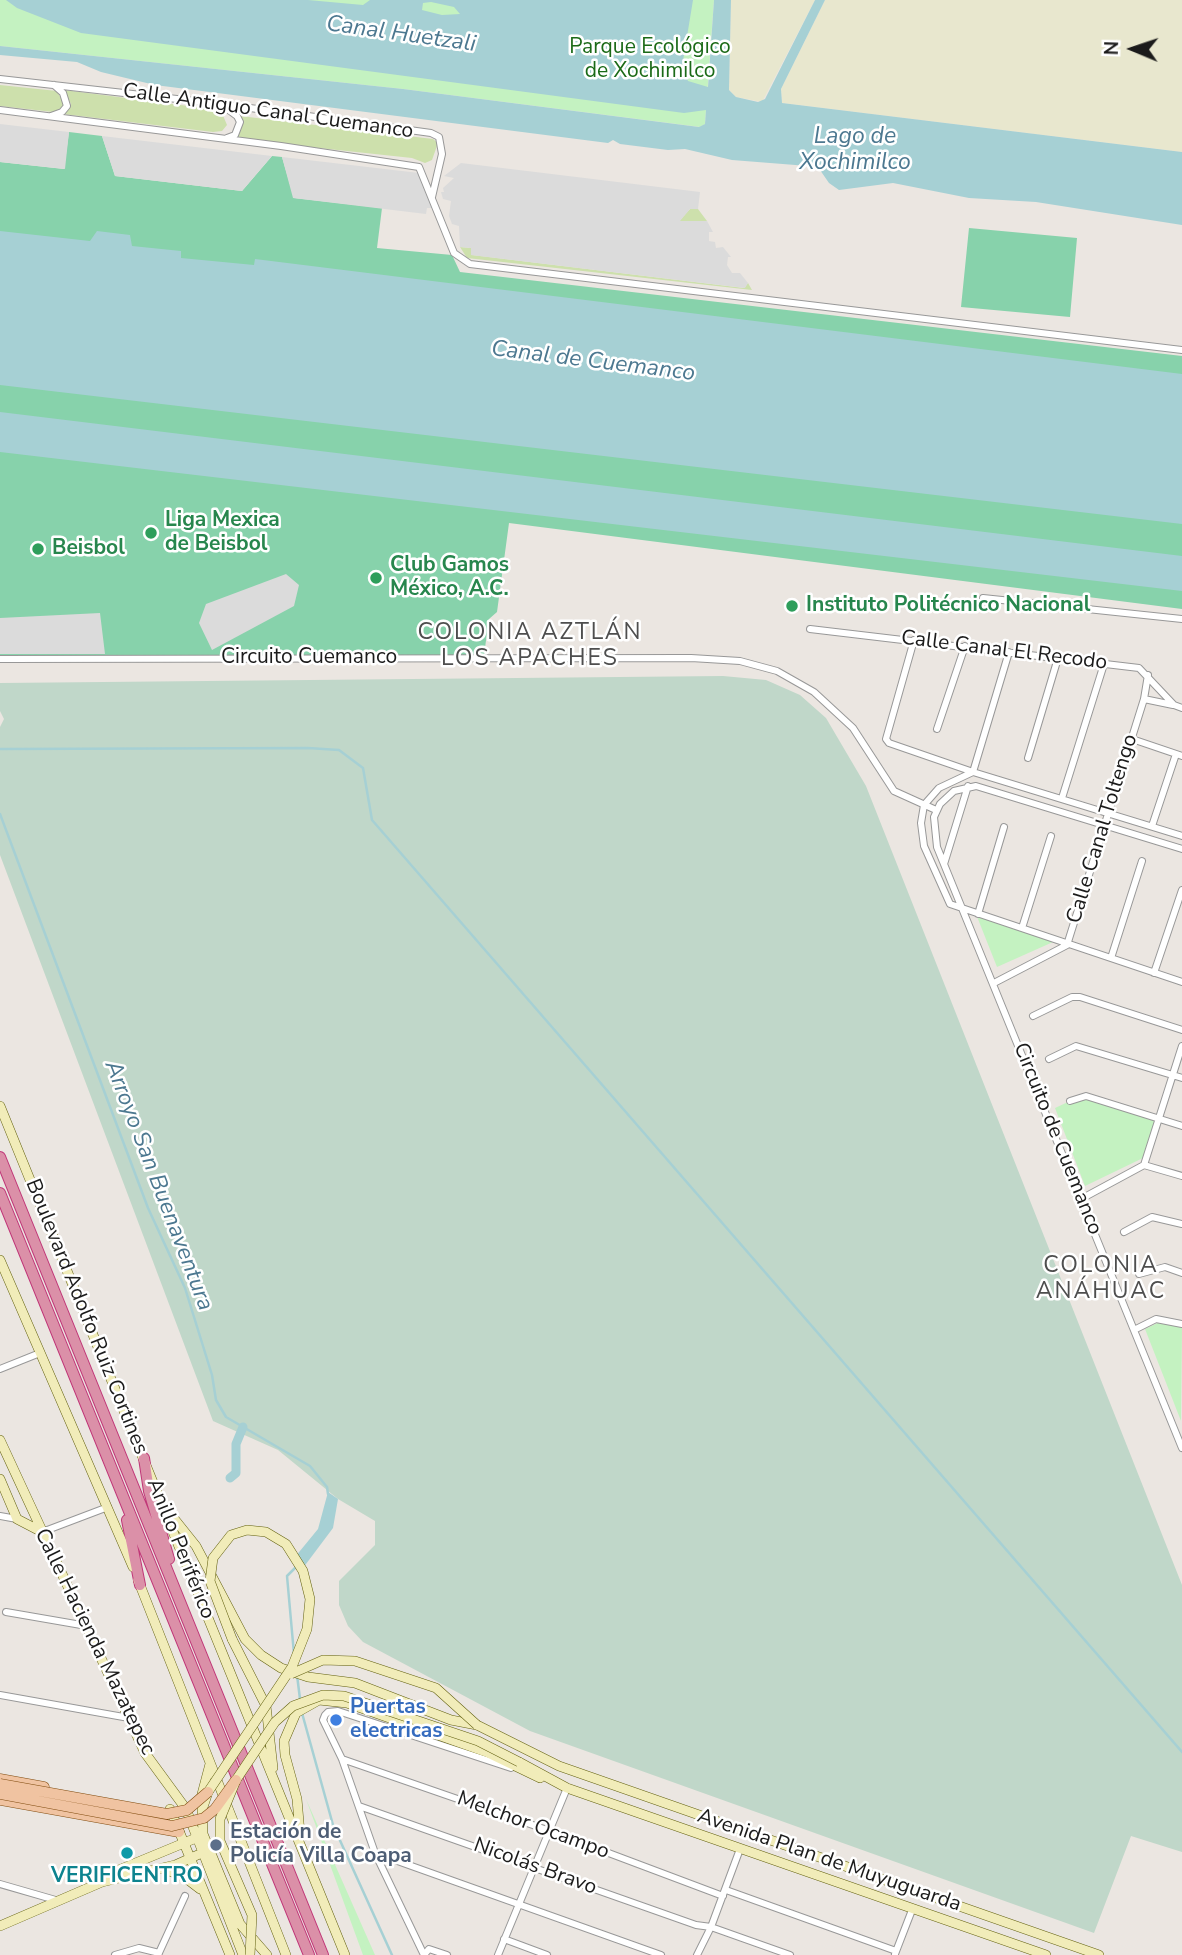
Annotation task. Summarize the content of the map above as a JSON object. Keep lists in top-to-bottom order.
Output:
{
  "streets": {
    "highway": ["Anillo Periférico"],
    "main road": ["Boulevard Adolfo Ruiz Cortines", "Calle Hacienda Mazatepec", "Avenida Plan de Muyuguarda"],
    "street": [
      "Calle Antiguo Canal Cuemanco",
      "Calle Canal El Recodo",
      "Circuito Cuemanco",
      "Calle Canal Toltengo",
      "Circuito de Cuemanco",
      "Melchor Ocampo",
      "Nicolás Bravo"
    ]
  },
  "crossings": [
    ["Calle Canal El Recodo", "Calle Canal Toltengo"],
    ["Circuito Cuemanco", "Circuito de Cuemanco"],
    ["Calle Canal Toltengo", "Circuito de Cuemanco"]
  ],
  "districts": ["COLONIA AZTLÁN LOS APACHES", "COLONIA ANÁHUAC"],
  "water": [
    "Canal Huetzali",
    "Lago de Xochimilco",
    "Canal de Cuemanco",
    "Arroyo San Buenaventura"
  ],
  "parks": ["Parque Ecológico de Xochimilco"],
  "places": [
    "Liga Mexica de Beisbol",
    "Beisbol",
    "Club Gamos México, A.C.",
    "Instituto Politécnico Nacional",
    "Puertas electricas",
    "Estación de Policía Villa Coapa",
    "VERIFICENTRO"
  ],
  "north": "left"
}
